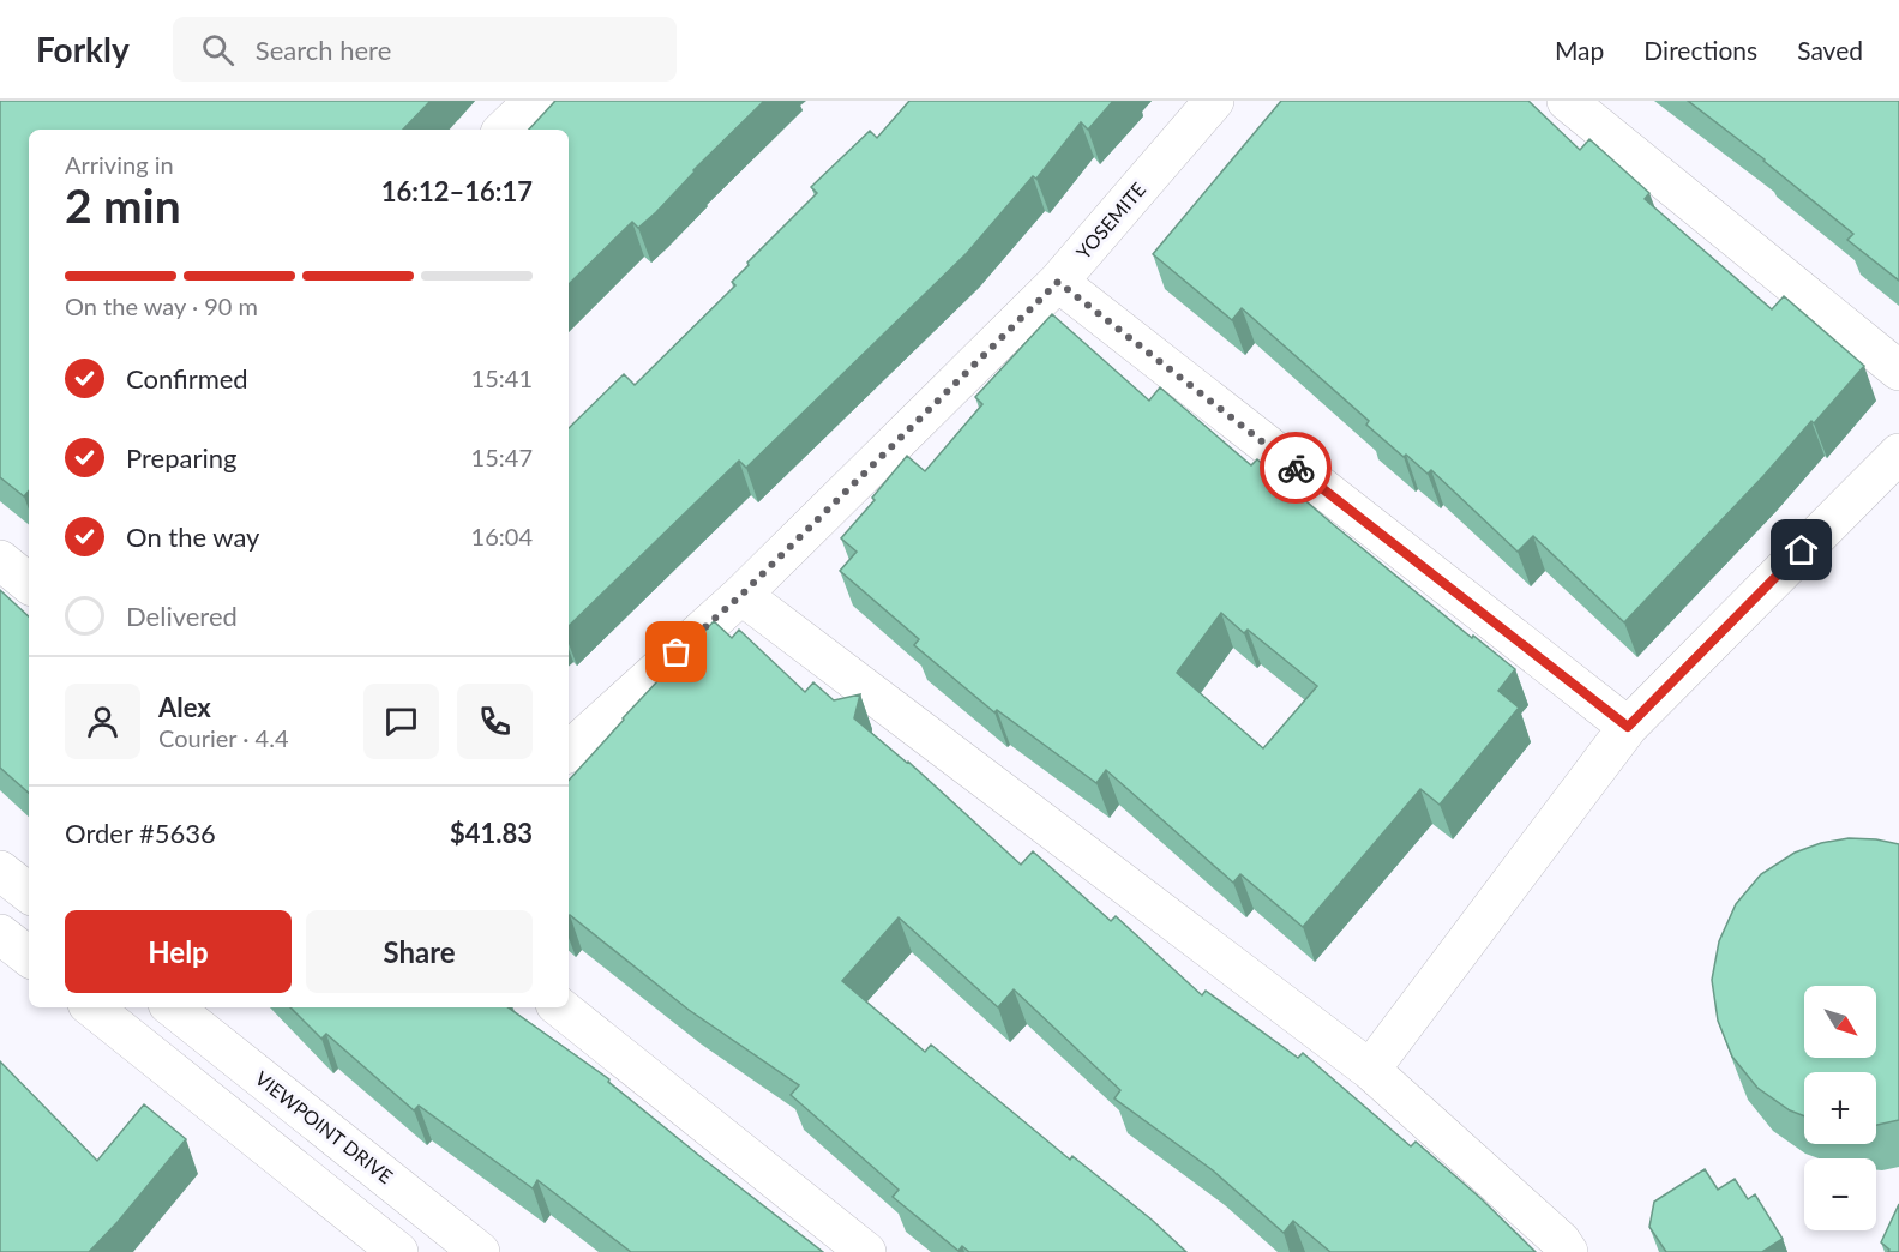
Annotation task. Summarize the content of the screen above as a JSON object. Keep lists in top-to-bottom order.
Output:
{
  "streets": {
    "street": ["YOSEMITE", "VIEWPOINT DRIVE"]
  },
  "north": "bottom right",
  "page": {
    "header": "Forkly",
    "search": "Search here",
    "nav": ["Map", "Directions", "Saved"],
    "heading": ["2 min", "Arriving in", "16:12–16:17"],
    "panel": [
      "Alex",
      "Courier · 4.4",
      "Order #5636",
      "$41.83"
    ],
    "bar": "On the way · 90 m",
    "list": [
      ["Confirmed", "15:41"],
      ["Preparing", "15:47"],
      ["On the way", "16:04"],
      "Delivered"
    ],
    "buttons": ["Help", "Share"],
    "map_buttons": ["+", "−"]
  }
}
